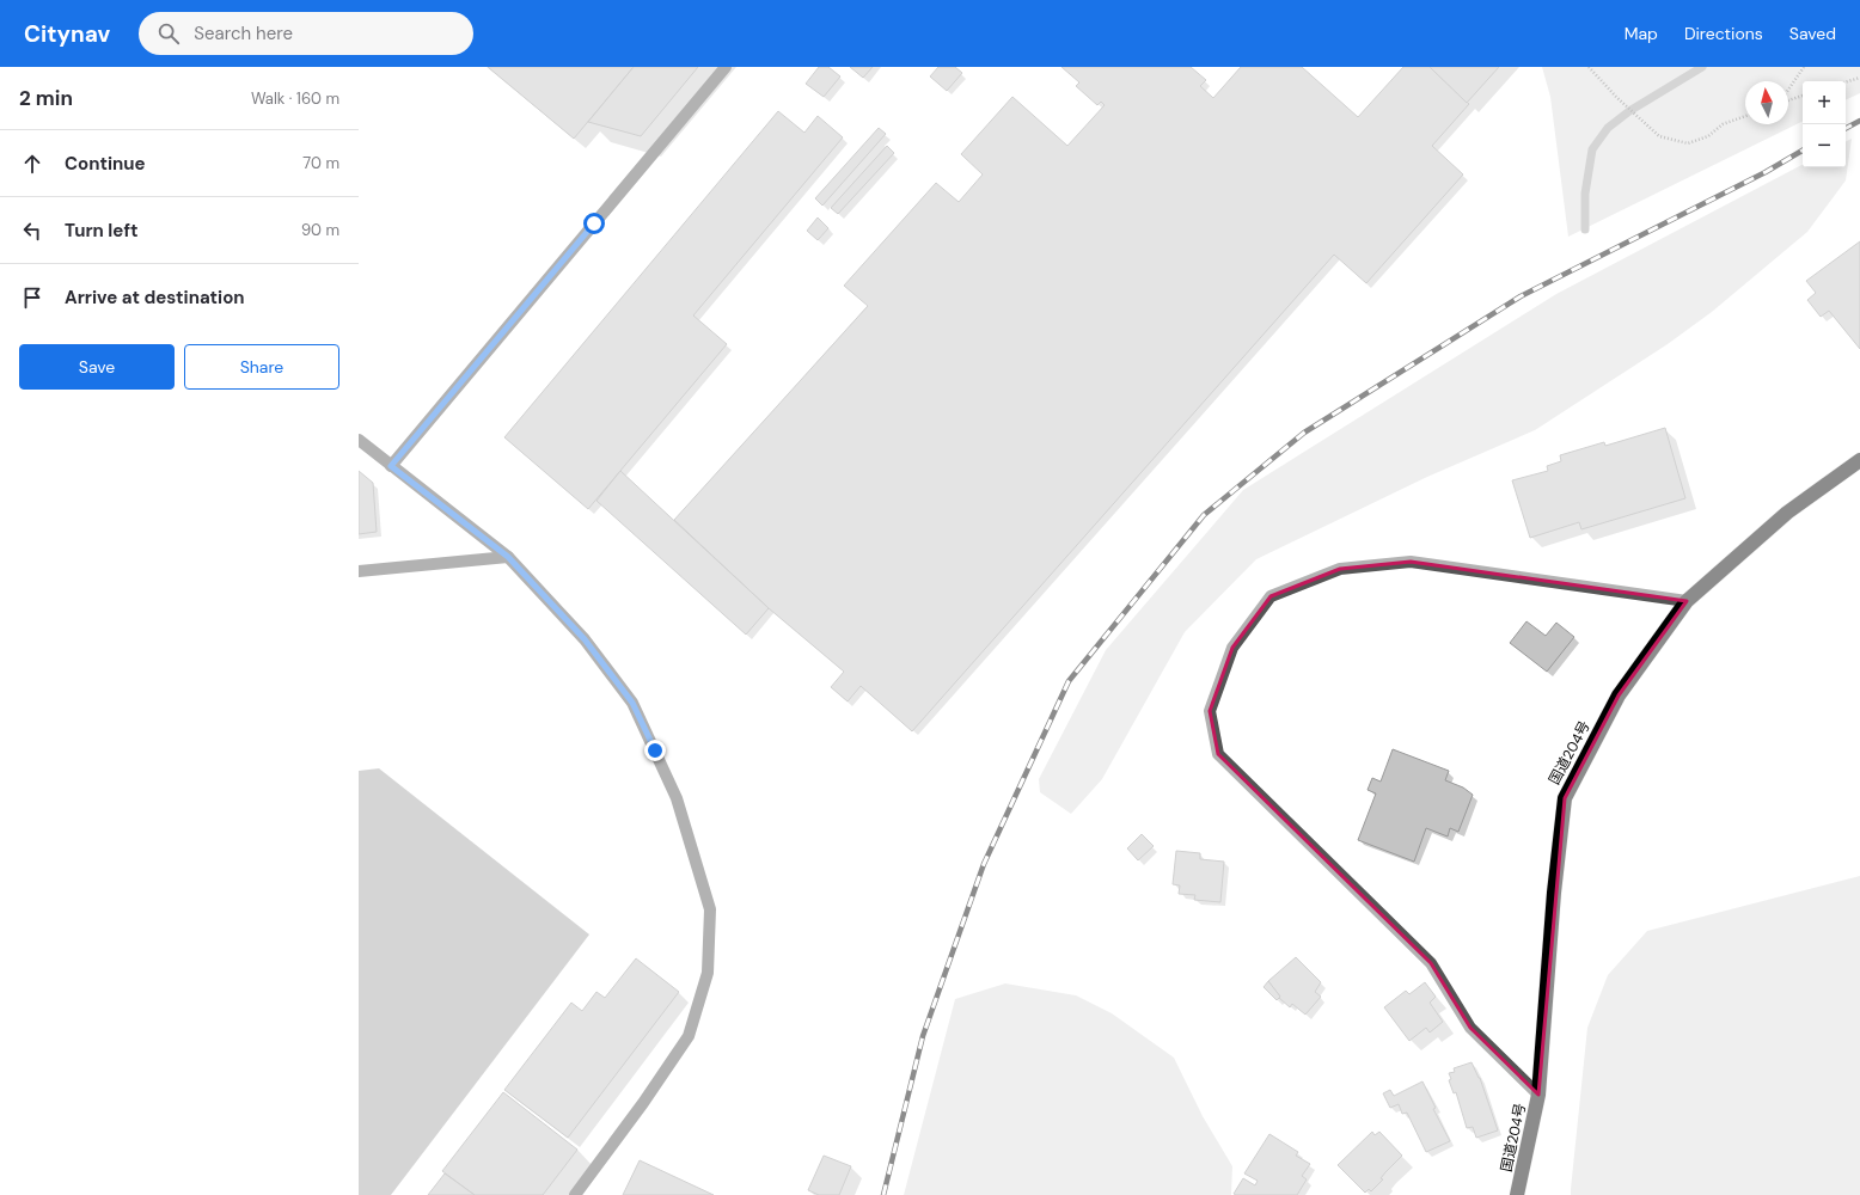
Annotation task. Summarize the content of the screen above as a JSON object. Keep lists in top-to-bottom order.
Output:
{
  "streets": {
    "highway": ["国道204号"]
  },
  "north": "top",
  "page": {
    "header": "Citynav",
    "search": "Search here",
    "nav": ["Map", "Directions", "Saved"],
    "heading": ["2 min", "Walk · 160 m"],
    "map_buttons": ["+", "−"],
    "list": [
      ["Continue", "70 m"],
      ["Turn left", "90 m"],
      "Arrive at destination"
    ],
    "buttons": ["Save", "Share"]
  }
}
